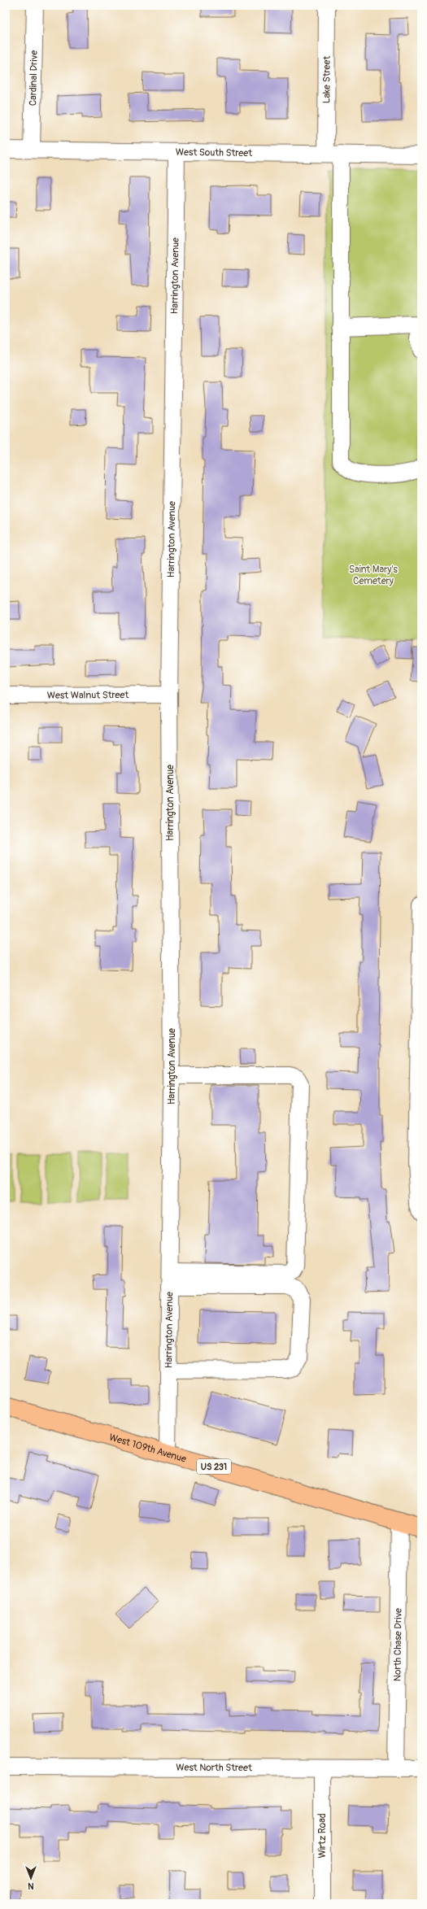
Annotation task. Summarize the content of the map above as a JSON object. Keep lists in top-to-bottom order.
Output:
{
  "streets": {
    "main road": ["West 109th Avenue", "US 231"],
    "street": [
      "Cardinal Drive",
      "Lake Street",
      "West South Street",
      "Harrington Avenue",
      "West Walnut Street",
      "North Chase Drive",
      "West North Street",
      "Wirtz Road"
    ]
  },
  "crossings": [
    ["Cardinal Drive", "West South Street"],
    ["Lake Street", "West South Street"],
    ["West South Street", "Harrington Avenue"],
    ["Harrington Avenue", "West Walnut Street"],
    ["Harrington Avenue", "West 109th Avenue"],
    ["West 109th Avenue", "North Chase Drive"],
    ["North Chase Drive", "West North Street"],
    ["West North Street", "Wirtz Road"]
  ],
  "parks": ["Saint Mary's Cemetery"],
  "north": "bottom"
}
